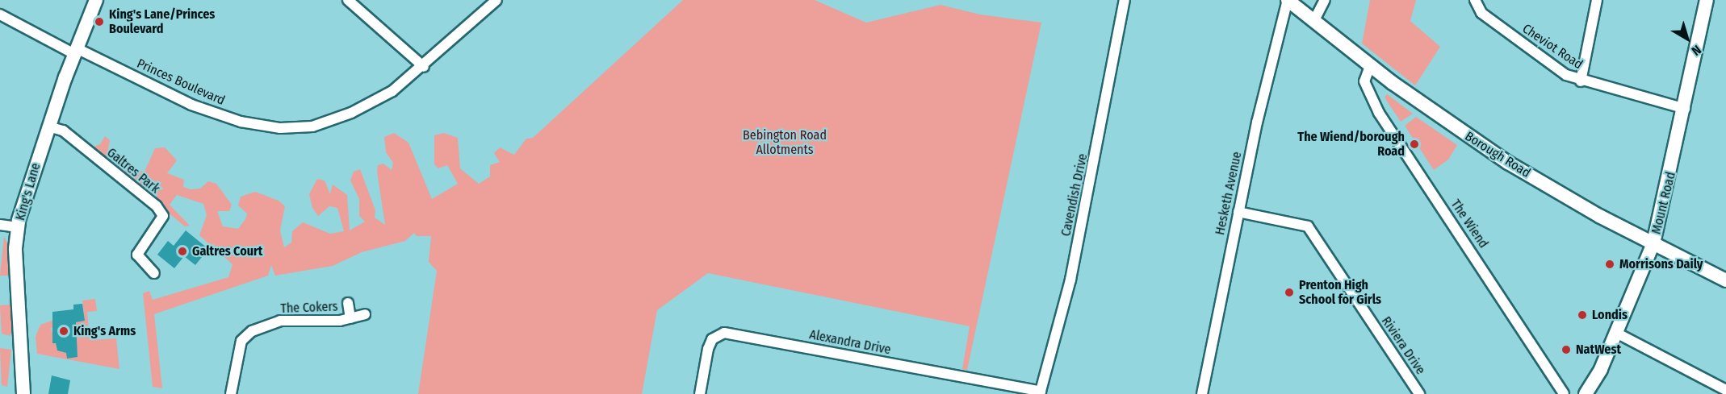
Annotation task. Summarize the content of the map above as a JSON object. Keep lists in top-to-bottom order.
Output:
{
  "streets": {
    "street": [
      "Cheviot Road",
      "Princes Boulevard",
      "Borough Road",
      "Galtres Park",
      "King's Lane",
      "Hesketh Avenue",
      "Cavendish Drive",
      "Mount Road",
      "The Wiend",
      "The Cokers",
      "Alexandra Drive",
      "Riviera Drive"
    ]
  },
  "crossings": [
    ["Cheviot Road", "Mount Road"],
    ["Princes Boulevard", "King's Lane"],
    ["Borough Road", "Hesketh Avenue"],
    ["Borough Road", "Mount Road"],
    ["Borough Road", "The Wiend"],
    ["Galtres Park", "King's Lane"],
    ["Hesketh Avenue", "Riviera Drive"],
    ["Cavendish Drive", "Alexandra Drive"]
  ],
  "parks": ["Bebington Road Allotments"],
  "places": [
    "King's Lane/Princes Boulevard",
    "The Wiend/borough Road",
    "Galtres Court",
    "Morrisons Daily",
    "Prenton High School for Girls",
    "Londis",
    "King's Arms",
    "NatWest"
  ],
  "north": "bottom right"
}
